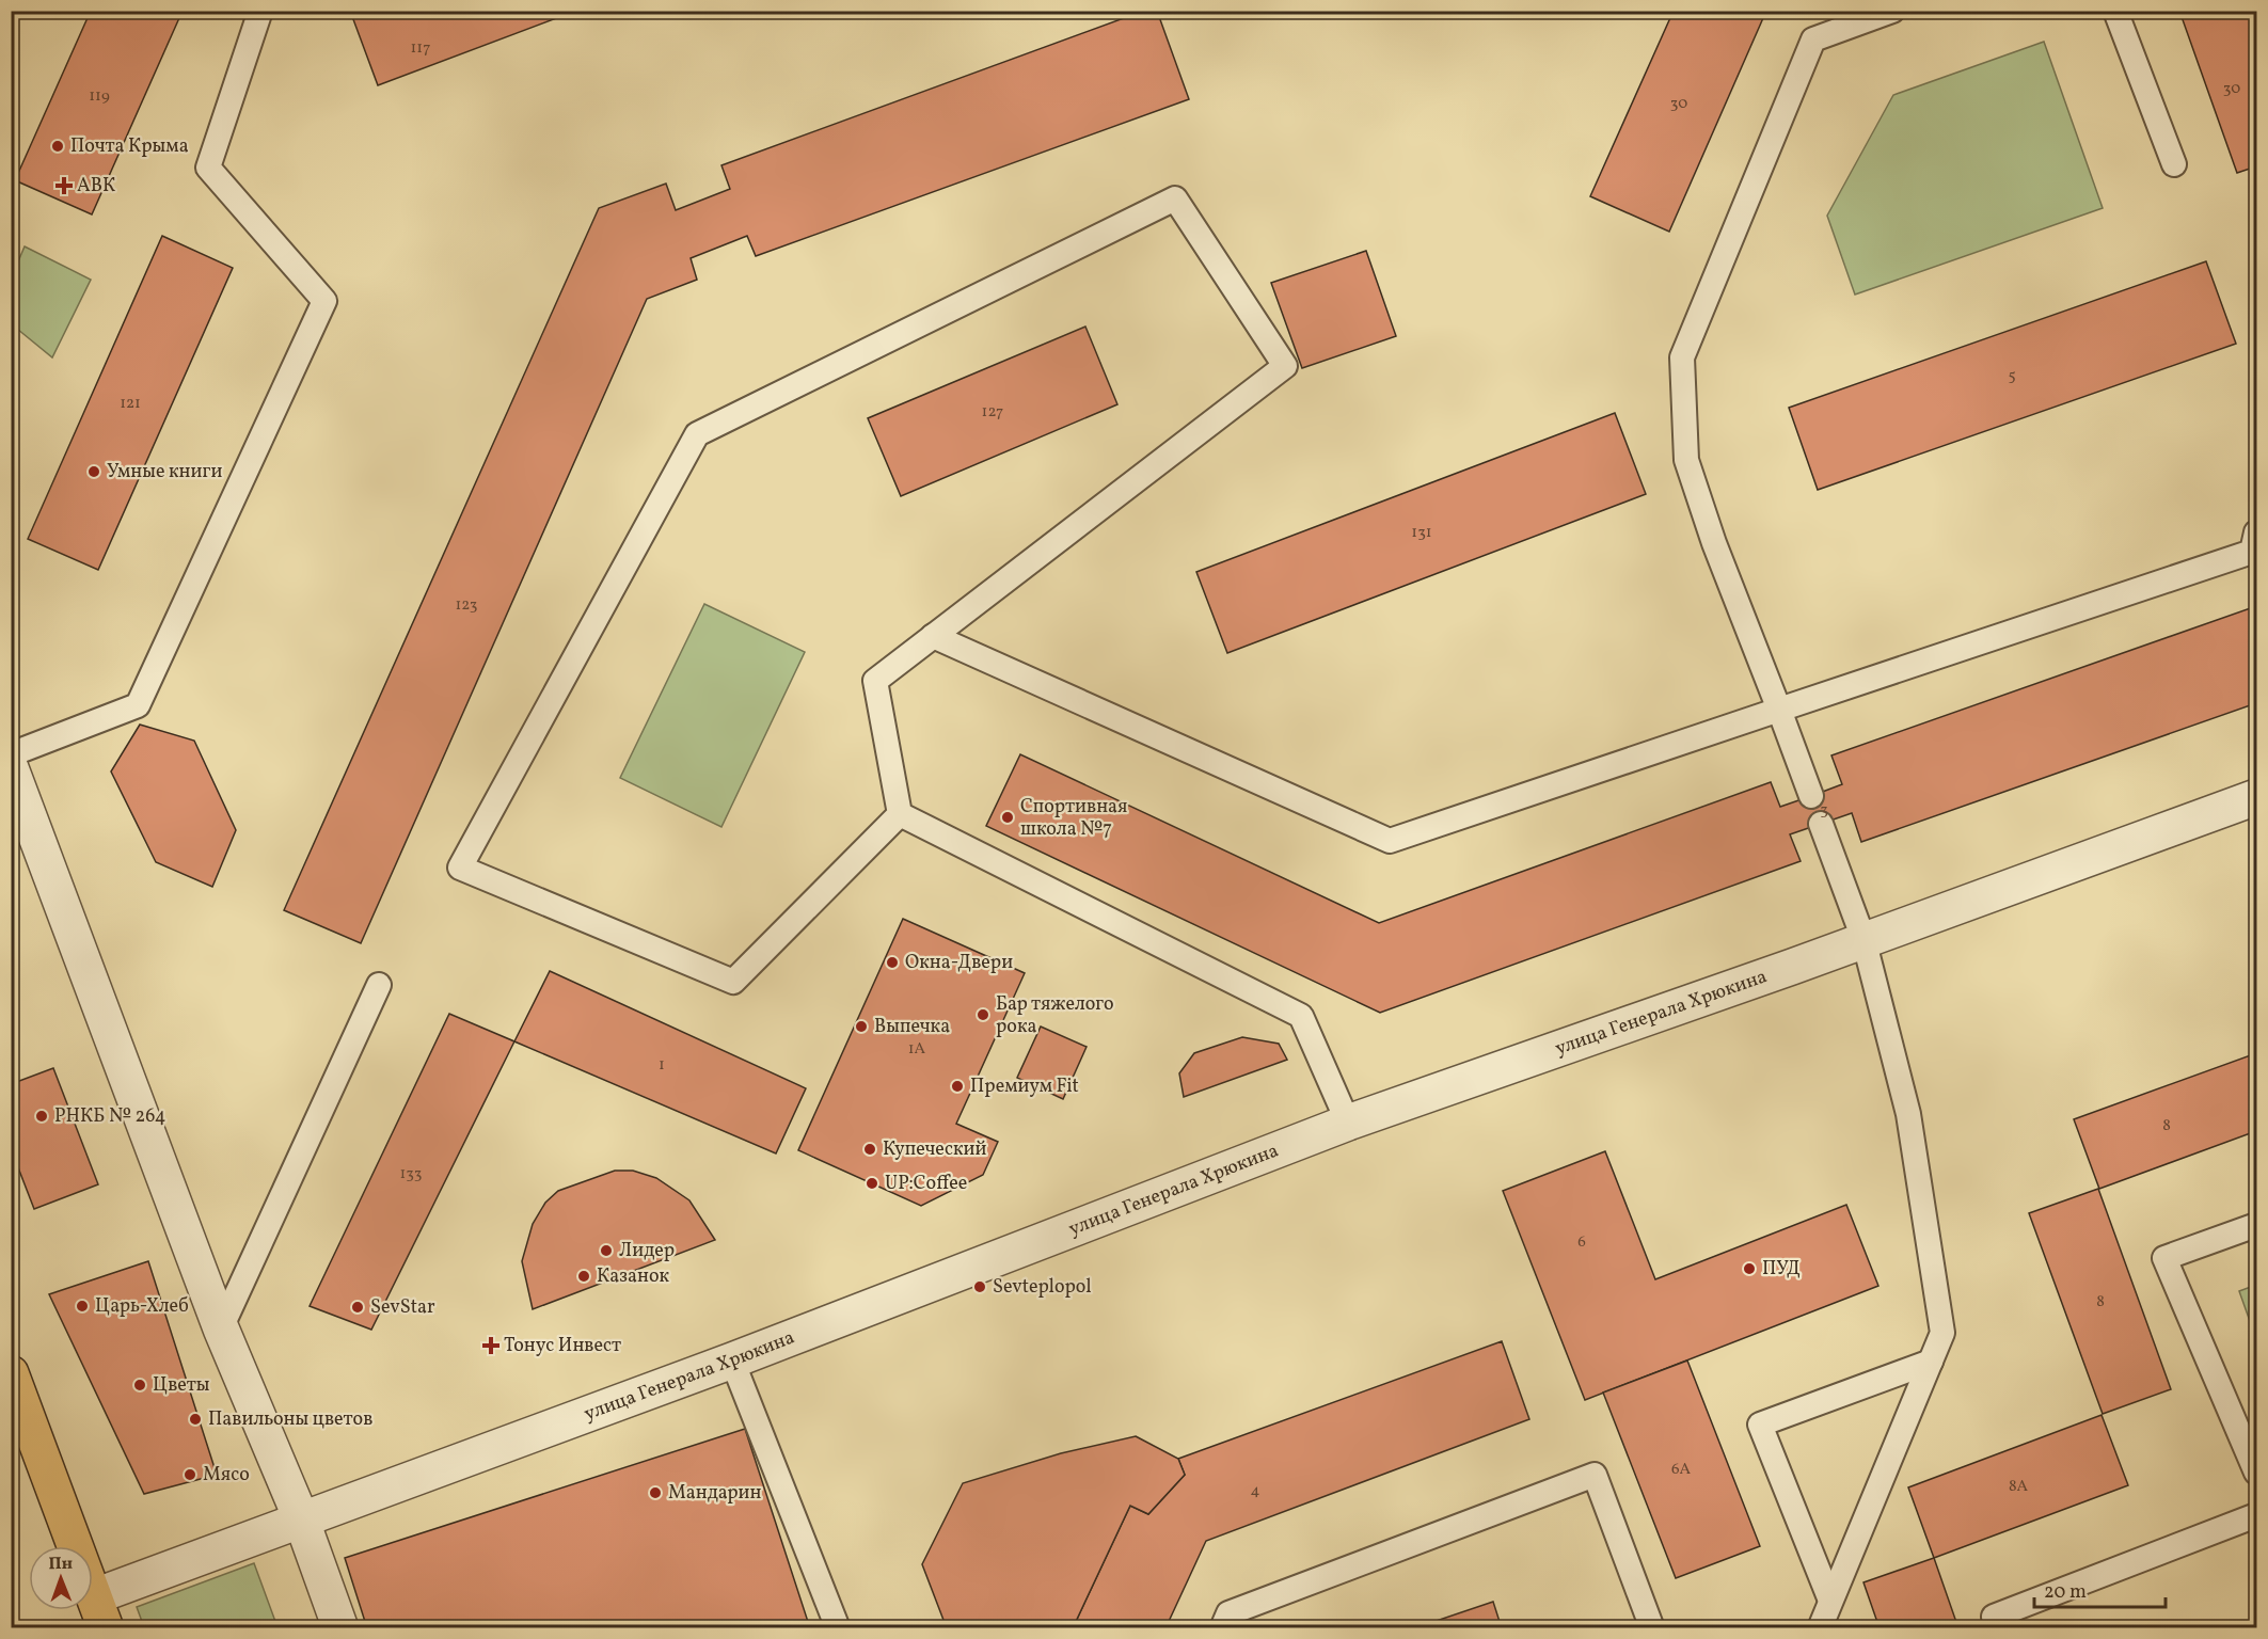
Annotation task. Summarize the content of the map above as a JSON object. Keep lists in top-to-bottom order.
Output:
{
  "streets": {
    "street": ["улица Генерала Хрюкина"]
  },
  "places": {
    "other": [
      "Почта Крыма",
      "Умные книги",
      "Спортивная школа №7",
      "Окна-Двери",
      "Бар тяжелого рока",
      "Выпечка",
      "Премиум Fit",
      "РНКБ № 264",
      "Купеческий",
      "UP:Coffee",
      "Лидер",
      "ПУД",
      "Казанок",
      "Sevteplopol",
      "Царь-Хлеб",
      "SevStar",
      "Цветы",
      "Павильоны цветов",
      "Мясо",
      "Мандарин"
    ],
    "health": ["АВК", "Тонус Инвест"]
  },
  "house_numbers": [
    "117",
    "30",
    "119",
    "30",
    "5",
    "121",
    "127",
    "131",
    "123",
    "3",
    "1А",
    "1",
    "8",
    "133",
    "6",
    "8",
    "6А",
    "8А",
    "4"
  ],
  "scale_bar": "20 m",
  "north": "top"
}
